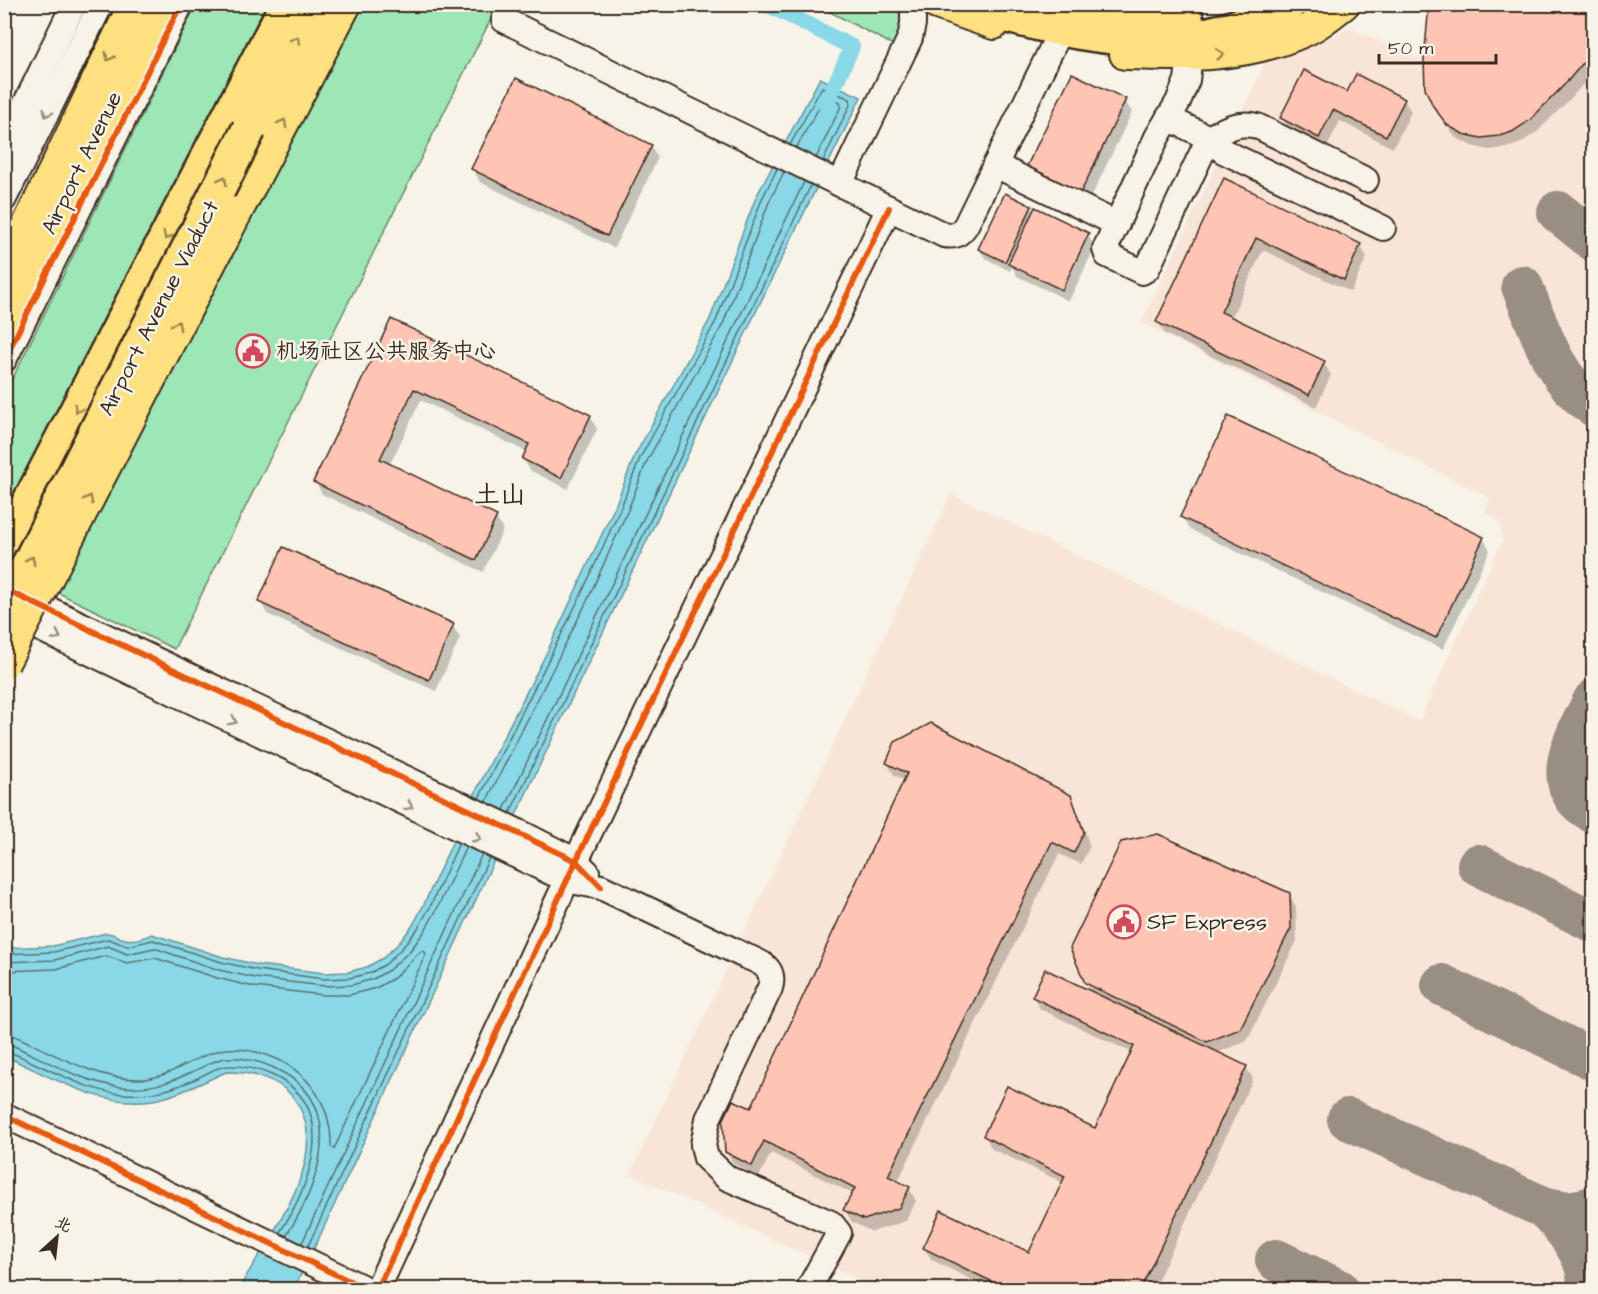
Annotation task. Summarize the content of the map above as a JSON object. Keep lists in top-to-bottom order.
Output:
{
  "streets": {
    "highway": ["Airport Avenue Viaduct"],
    "main road": ["Airport Avenue"]
  },
  "districts": ["土山"],
  "places": {
    "public building": ["机场社区公共服务中心", "SF Express"]
  },
  "scale_bar": "50 m",
  "north": "top right"
}
